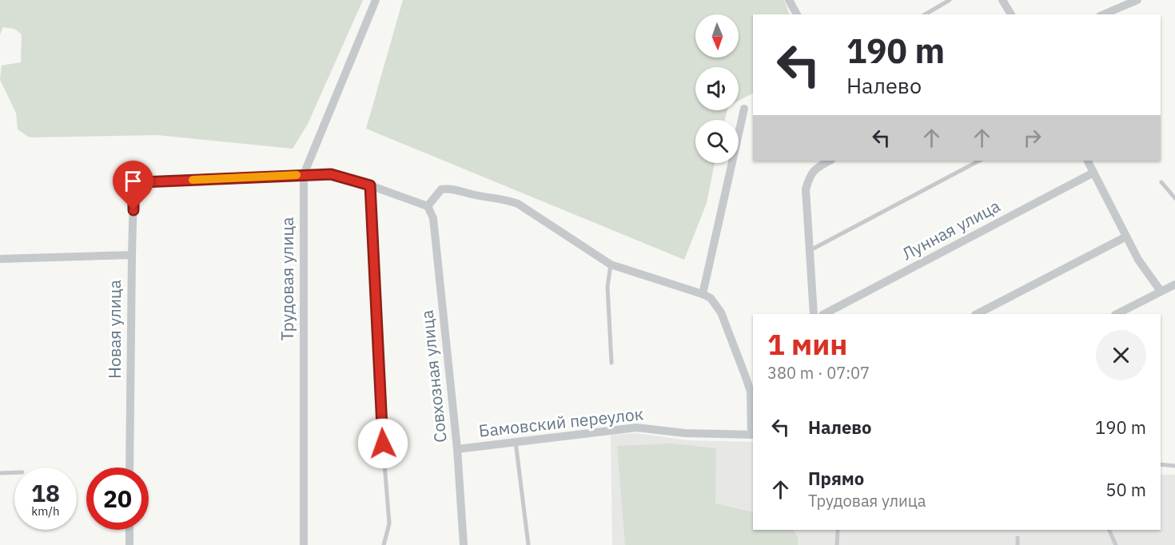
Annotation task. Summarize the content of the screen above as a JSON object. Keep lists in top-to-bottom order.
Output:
{
  "streets": {
    "street": [
      "Лунная улица",
      "Трудовая улица",
      "Новая улица",
      "Совхозная улица",
      "Бамовский переулок"
    ]
  },
  "crossings": [
    ["Трудовая улица", "Новая улица"],
    ["Совхозная улица", "Бамовский переулок"]
  ],
  "north": "bottom",
  "page": {
    "turn": ["190 m", "Налево"],
    "heading": ["1 мин", "380 m · 07:07"],
    "list": [
      {
        "name": "Налево",
        "value": "190 m"
      },
      {
        "name": "Прямо",
        "note": "Трудовая улица",
        "value": "50 m"
      }
    ],
    "speed": "18 km/h",
    "limit": "20"
  }
}
